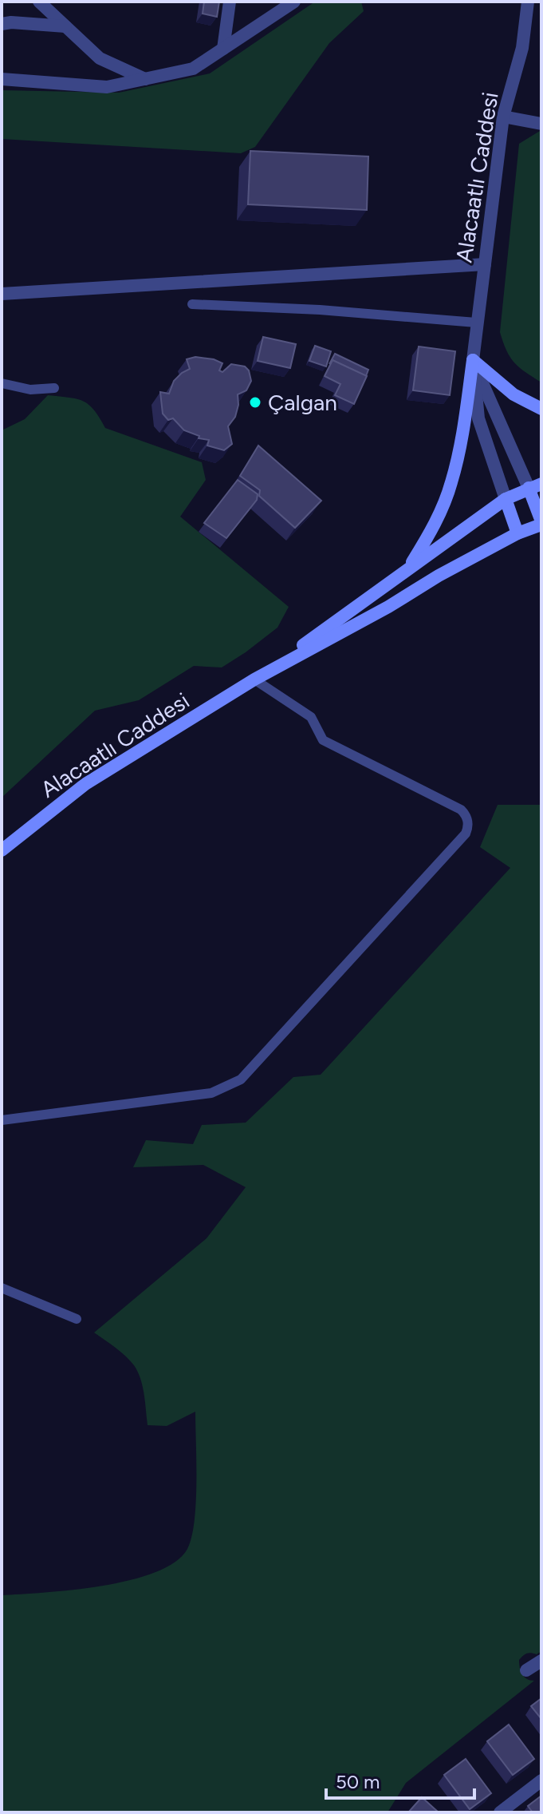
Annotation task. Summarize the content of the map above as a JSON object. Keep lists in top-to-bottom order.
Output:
{
  "streets": {
    "main road": ["Alacaatlı Caddesi"]
  },
  "places": ["Çalgan"],
  "scale_bar": "50 m"
}
